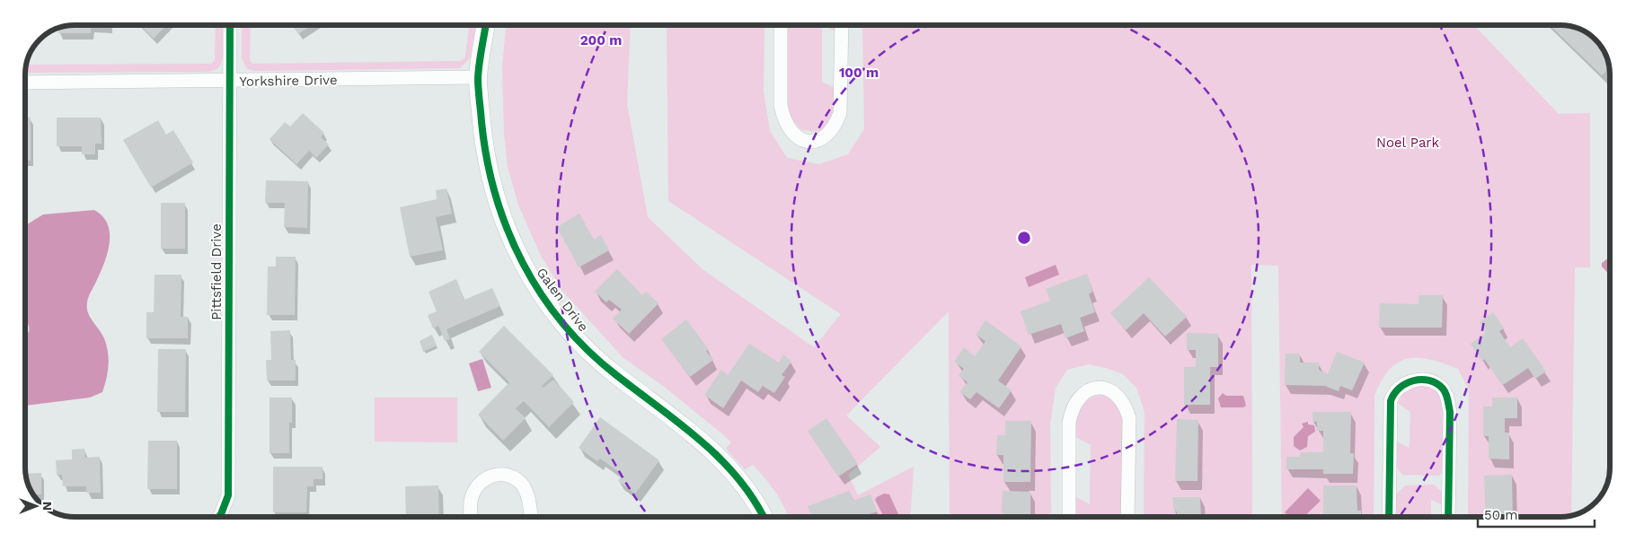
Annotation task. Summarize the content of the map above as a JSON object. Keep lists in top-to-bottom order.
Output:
{
  "streets": {
    "street": ["Yorkshire Drive", "Pittsfield Drive", "Galen Drive"]
  },
  "crossings": [
    ["Yorkshire Drive", "Pittsfield Drive"],
    ["Yorkshire Drive", "Galen Drive"]
  ],
  "parks": ["Noel Park"],
  "scale_bar": "50 m",
  "north": "right",
  "rings": ["200 m", "100 m"]
}
